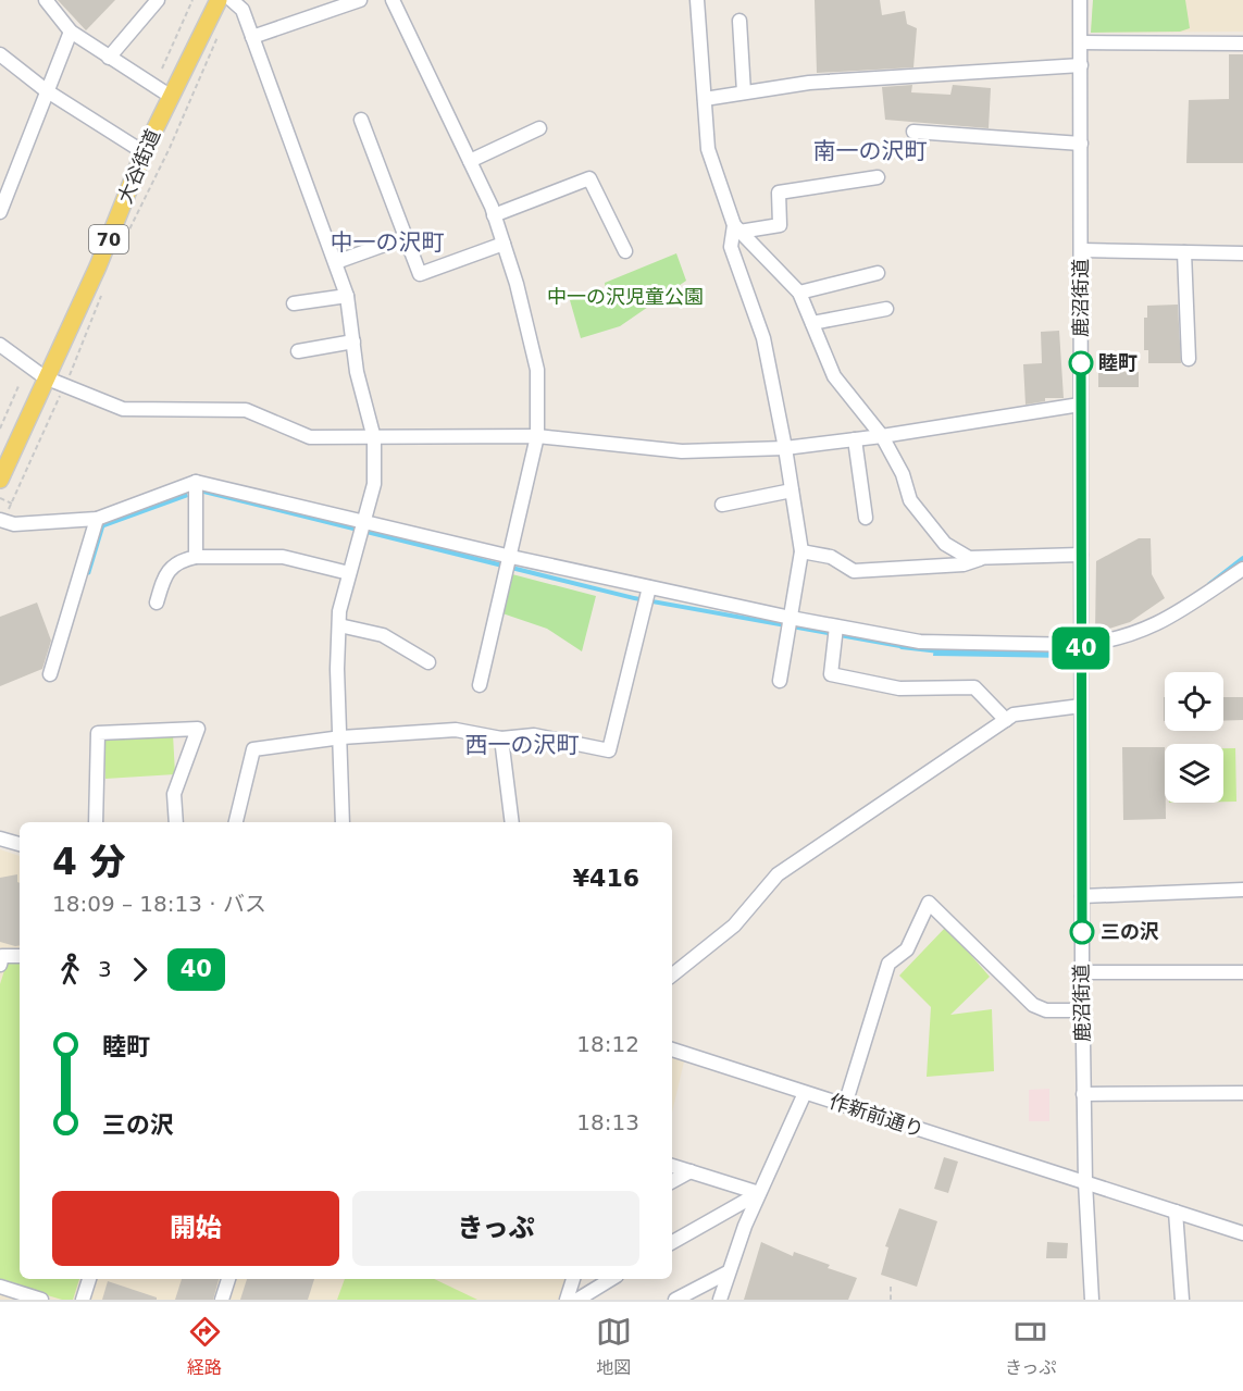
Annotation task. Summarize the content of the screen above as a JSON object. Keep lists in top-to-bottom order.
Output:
{
  "streets": {
    "main road": ["大谷街道", "70"],
    "street": ["鹿沼街道", "作新前通り"]
  },
  "crossings": [
    ["鹿沼街道", "作新前通り"]
  ],
  "districts": ["南一の沢町", "中一の沢町", "西一の沢町"],
  "parks": ["中一の沢児童公園"],
  "places": ["睦町", "三の沢"],
  "lines": ["bus line 40"],
  "page": {
    "on_map": "40",
    "heading": ["4 分", "18:09 – 18:13 · バス", "¥416"],
    "legs": ["3", "40"],
    "list": [
      {
        "name": "睦町",
        "value": "18:12"
      },
      {
        "name": "三の沢",
        "value": "18:13"
      }
    ],
    "buttons": ["開始", "きっぷ"],
    "tabs": ["経路", "地図", "きっぷ"]
  }
}
